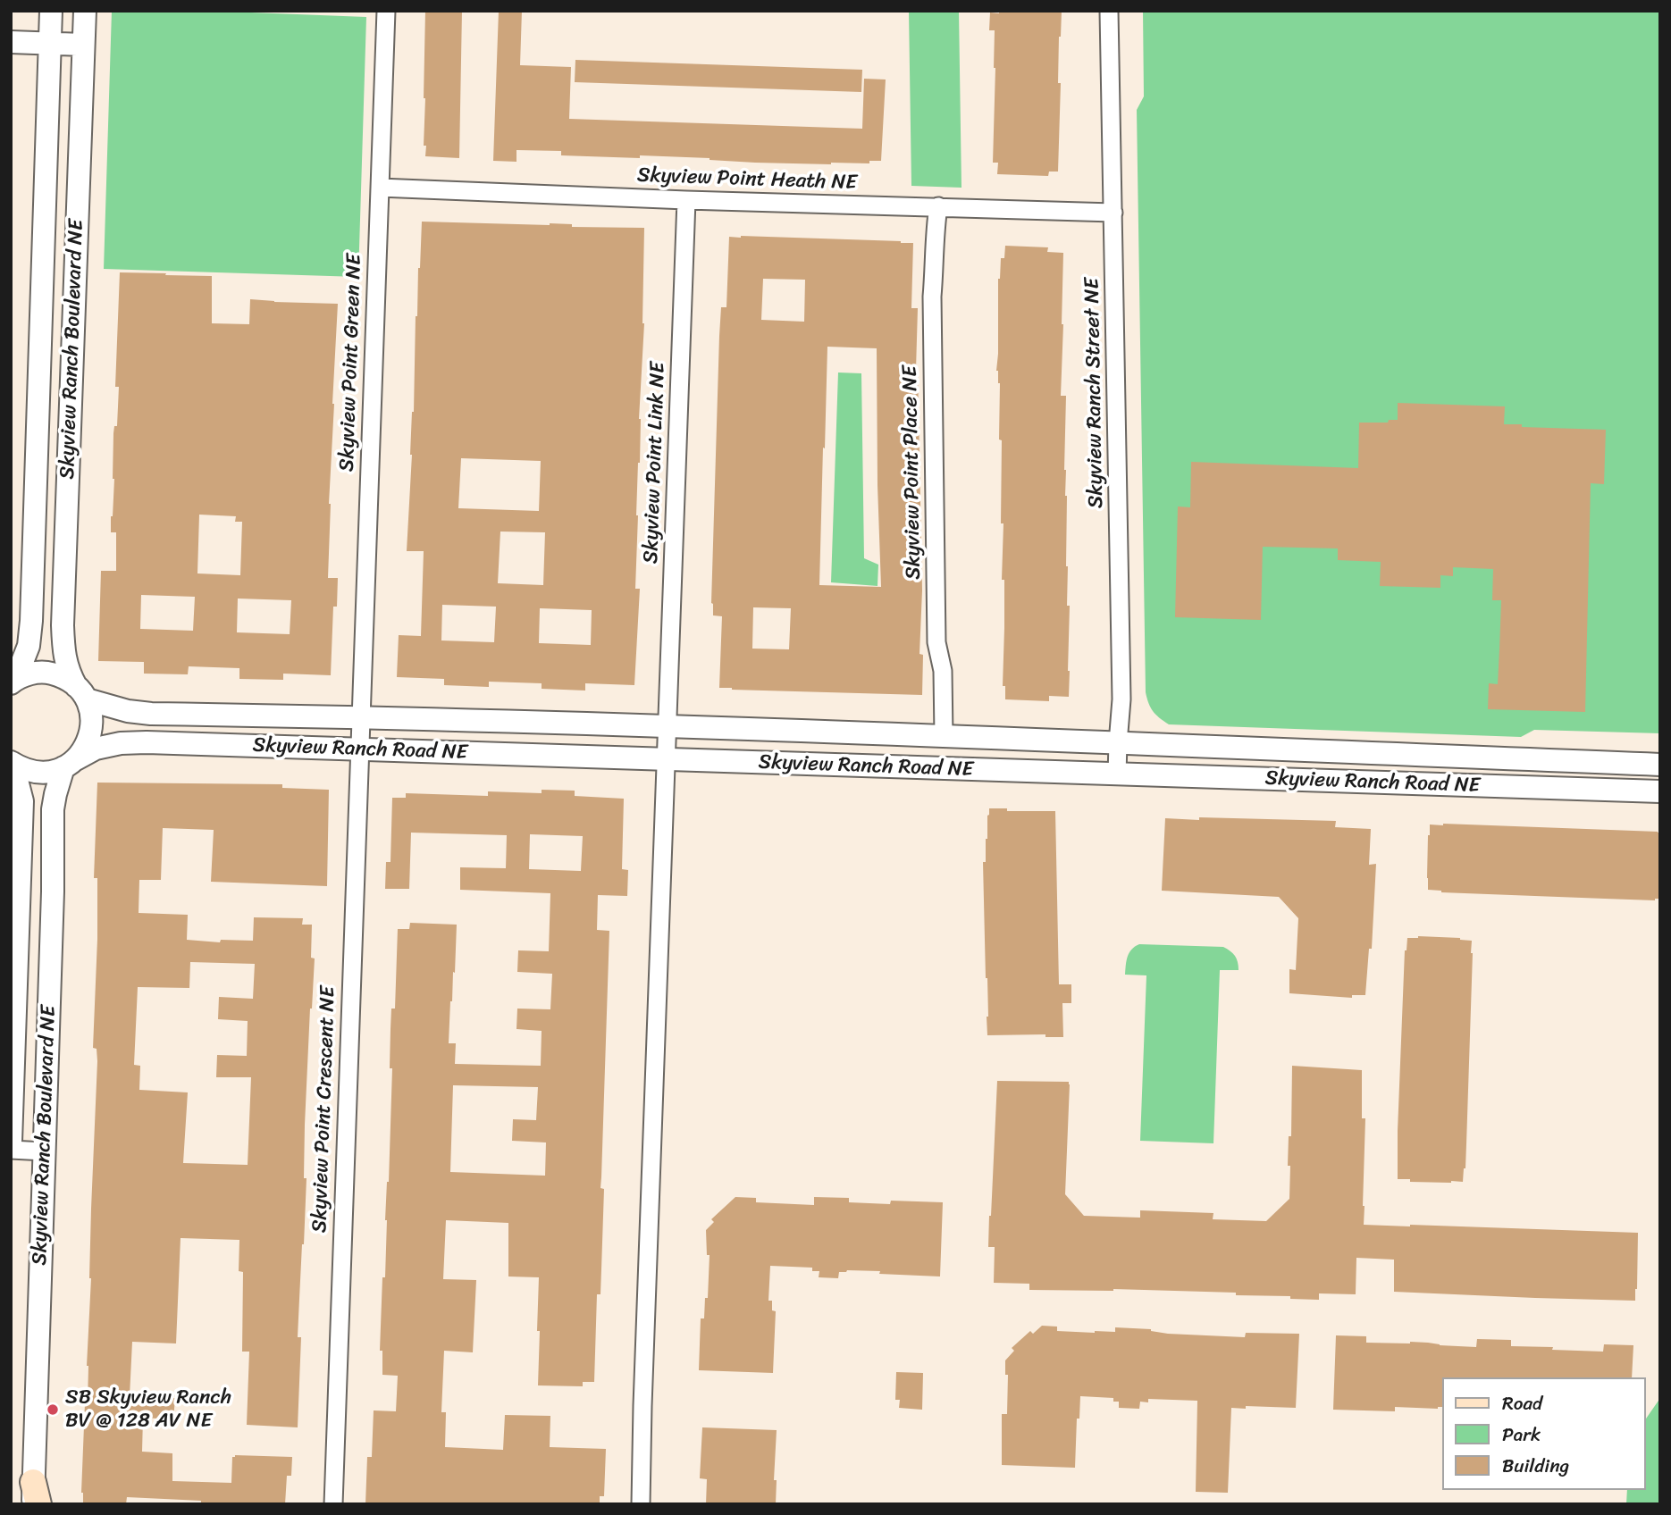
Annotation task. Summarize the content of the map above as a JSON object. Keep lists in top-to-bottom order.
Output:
{
  "streets": {
    "street": [
      "Skyview Point Heath NE",
      "Skyview Ranch Boulevard NE",
      "Skyview Point Green NE",
      "Skyview Ranch Street NE",
      "Skyview Point Link NE",
      "Skyview Point Place NE",
      "Skyview Ranch Road NE",
      "Skyview Point Crescent NE"
    ]
  },
  "crossings": [
    ["Skyview Point Heath NE", "Skyview Point Green NE"],
    ["Skyview Point Heath NE", "Skyview Ranch Street NE"],
    ["Skyview Point Heath NE", "Skyview Point Link NE"],
    ["Skyview Point Heath NE", "Skyview Point Place NE"],
    ["Skyview Ranch Boulevard NE", "Skyview Ranch Road NE"],
    ["Skyview Point Green NE", "Skyview Ranch Road NE"],
    ["Skyview Point Green NE", "Skyview Point Crescent NE"],
    ["Skyview Ranch Street NE", "Skyview Ranch Road NE"],
    ["Skyview Point Link NE", "Skyview Ranch Road NE"],
    ["Skyview Point Place NE", "Skyview Ranch Road NE"],
    ["Skyview Ranch Road NE", "Skyview Point Crescent NE"]
  ],
  "places": ["SB Skyview Ranch BV @ 128 AV NE"],
  "legend": ["Road", "Park", "Building"]
}
